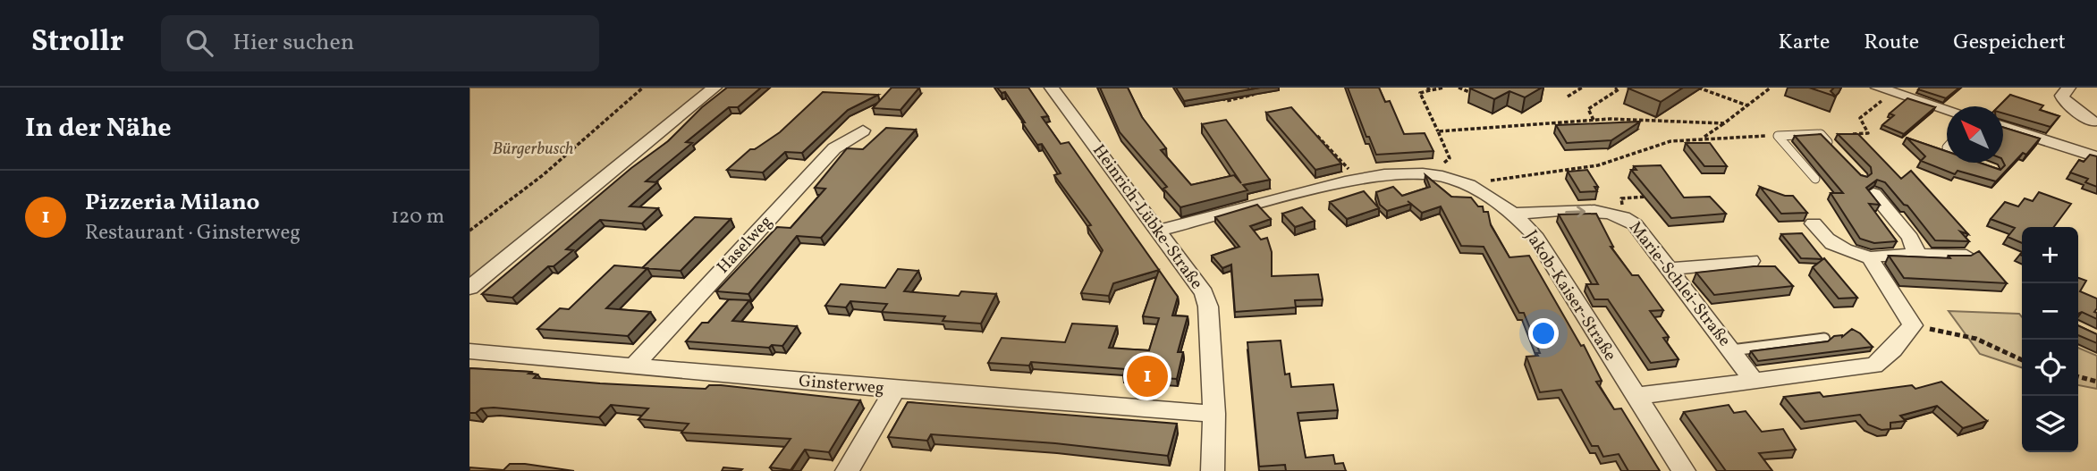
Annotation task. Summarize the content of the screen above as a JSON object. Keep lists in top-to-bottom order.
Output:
{
  "streets": {
    "street": [
      "Heinrich-Lübke-Straße",
      "Haselweg",
      "Marie-Schlei-Straße",
      "Jakob-Kaiser-Straße",
      "Ginsterweg"
    ]
  },
  "crossings": [
    ["Heinrich-Lübke-Straße", "Jakob-Kaiser-Straße"],
    ["Heinrich-Lübke-Straße", "Ginsterweg"],
    ["Haselweg", "Ginsterweg"],
    ["Marie-Schlei-Straße", "Jakob-Kaiser-Straße"]
  ],
  "parks": ["Bürgerbusch"],
  "north": "top left",
  "page": {
    "header": "Strollr",
    "search": "Hier suchen",
    "nav": ["Karte", "Route", "Gespeichert"],
    "heading": "In der Nähe",
    "list": [
      {
        "mark": "1",
        "name": "Pizzeria Milano",
        "note": "Restaurant · Ginsterweg",
        "value": "120 m"
      }
    ],
    "map_buttons": ["+", "−"],
    "pins": "1"
  }
}
